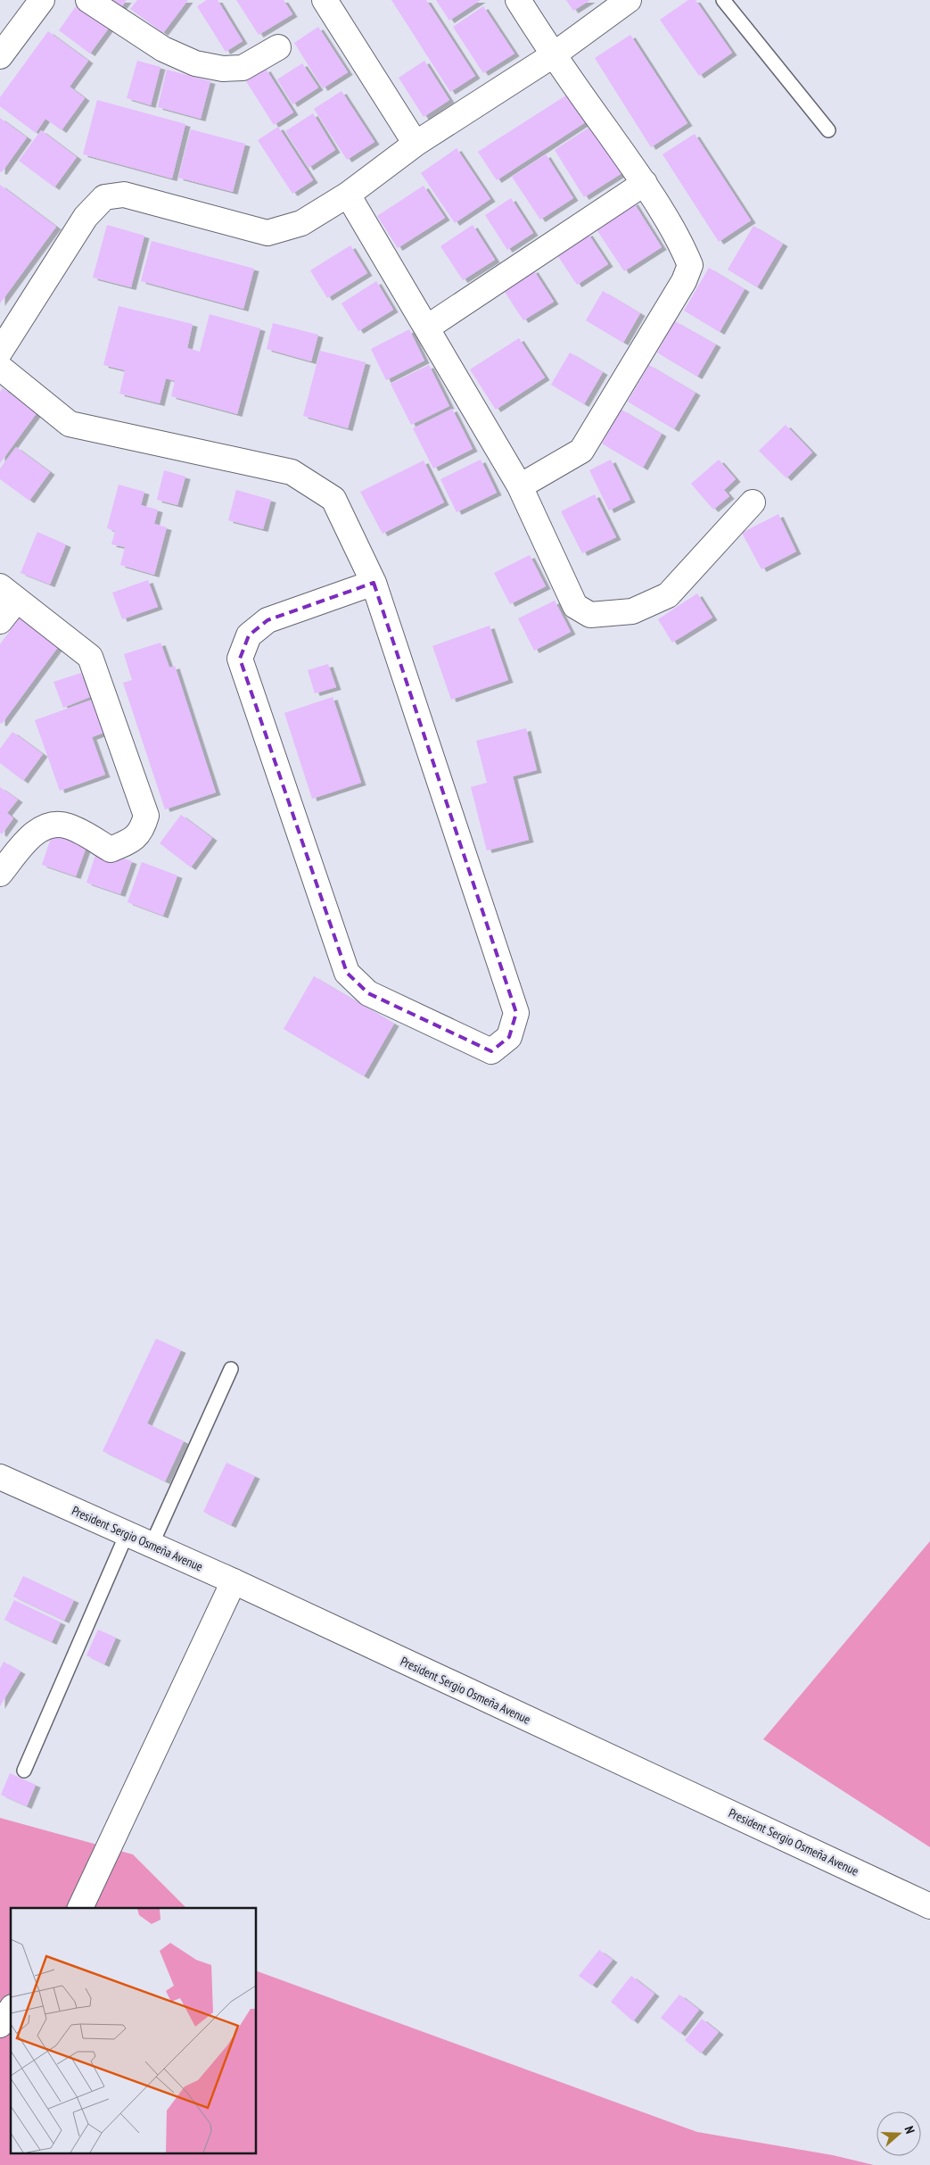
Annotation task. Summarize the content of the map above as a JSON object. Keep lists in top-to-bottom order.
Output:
{
  "streets": {
    "street": ["President Sergio Osmeña Avenue"]
  },
  "north": "right"
}
